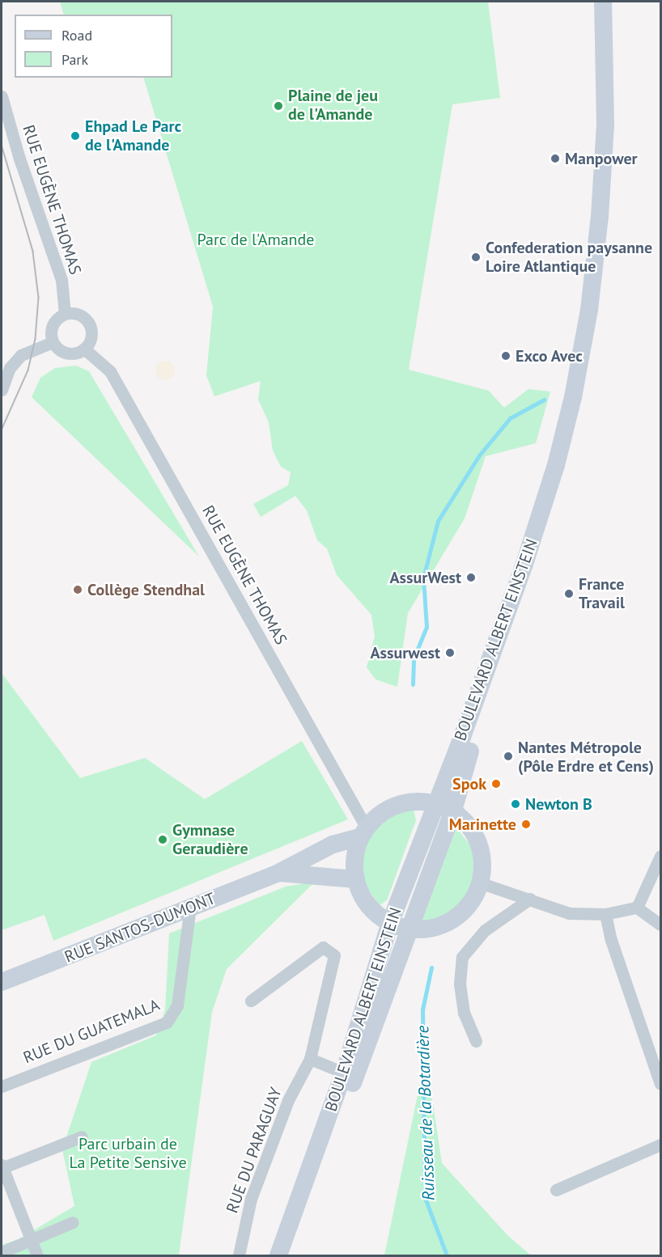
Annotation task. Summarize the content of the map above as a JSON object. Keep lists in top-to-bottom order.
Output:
{
  "streets": {
    "main road": ["BOULEVARD ALBERT EINSTEIN", "RUE SANTOS-DUMONT"],
    "street": ["RUE EUGÈNE THOMAS", "RUE DU GUATEMALA", "RUE DU PARAGUAY"]
  },
  "crossings": [
    ["RUE EUGÈNE THOMAS", "RUE SANTOS-DUMONT"],
    ["RUE SANTOS-DUMONT", "RUE DU GUATEMALA"]
  ],
  "water": ["Ruisseau de la Botardière"],
  "parks": ["Parc de l'Amande", "Parc urbain de La Petite Sensive"],
  "places": [
    "Plaine de jeu de l'Amande",
    "Ehpad Le Parc de l'Amande",
    "Manpower",
    "Confederation paysanne Loire Atlantique",
    "Exco Avec",
    "AssurWest",
    "Collège Stendhal",
    "France Travail",
    "Assurwest",
    "Nantes Métropole (Pôle Erdre et Cens)",
    "Spok",
    "Newton B",
    "Marinette",
    "Gymnase Geraudière"
  ],
  "legend": ["Road", "Park"]
}
